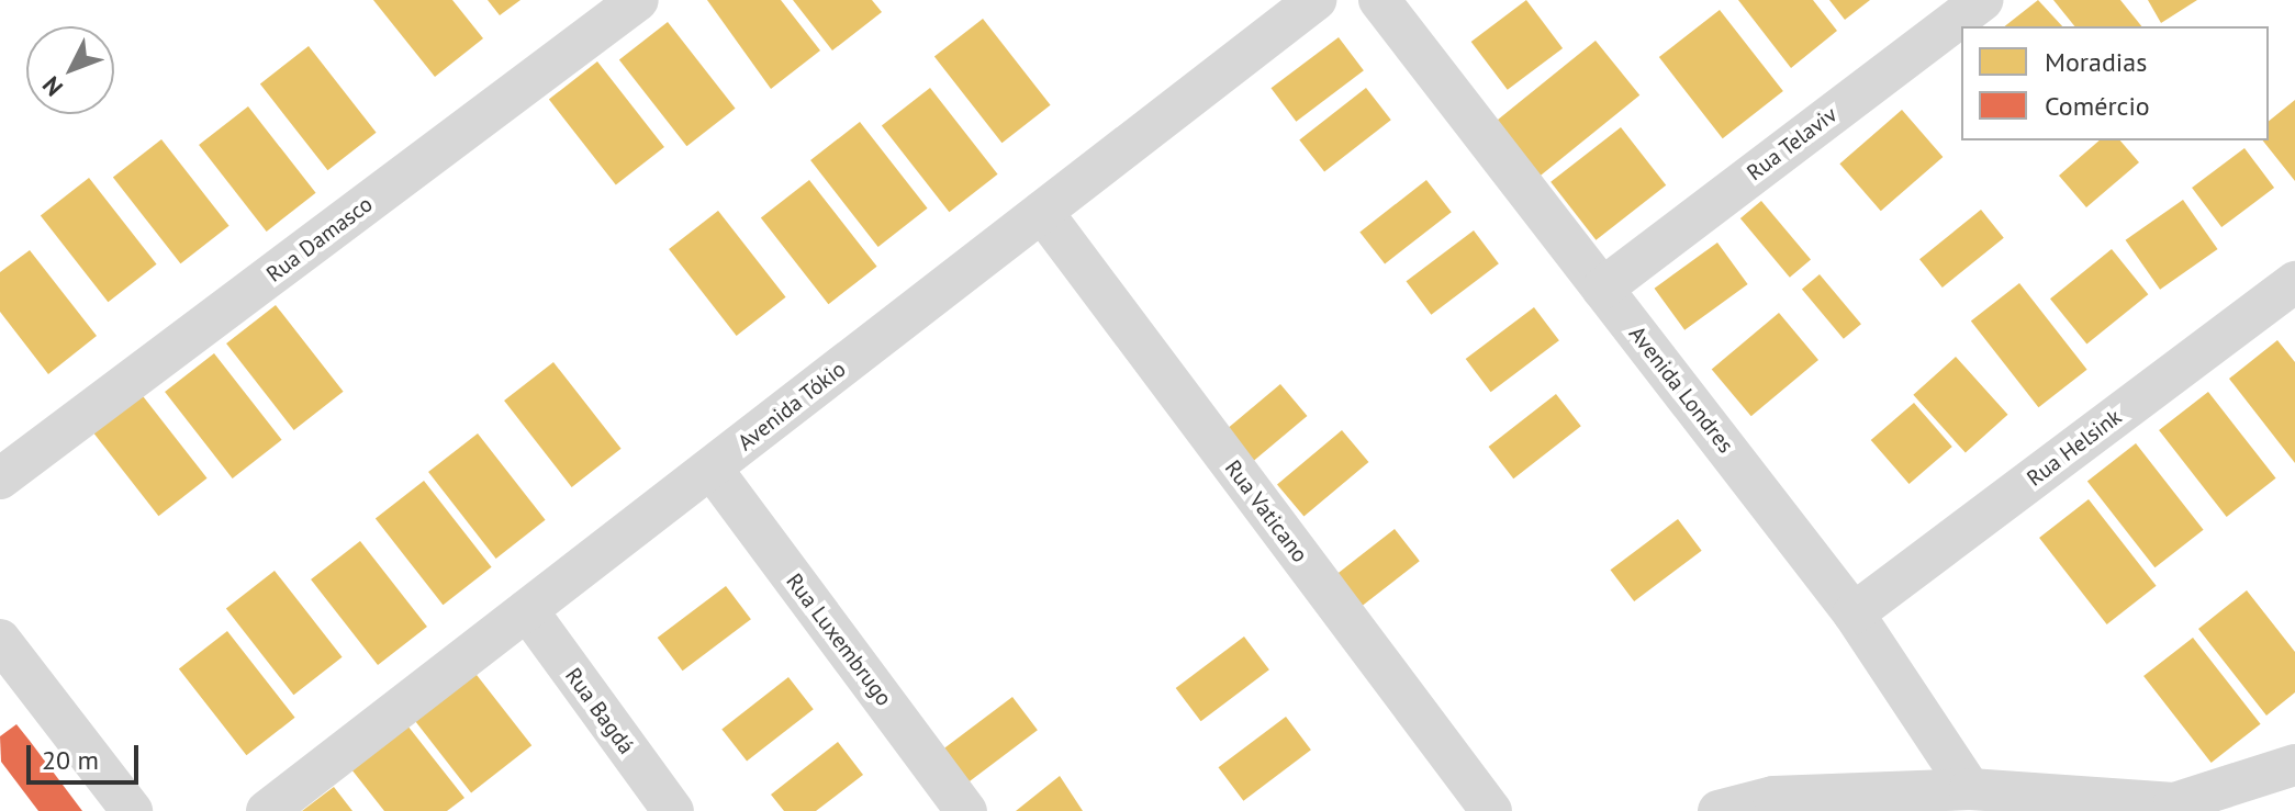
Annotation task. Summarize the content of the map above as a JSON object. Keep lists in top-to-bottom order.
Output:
{
  "streets": {
    "street": [
      "Rua Telaviv",
      "Rua Damasco",
      "Avenida Londres",
      "Avenida Tókio",
      "Rua Helsink",
      "Rua Vaticano",
      "Rua Luxembrugo",
      "Rua Bagdá"
    ]
  },
  "crossings": [
    ["Rua Telaviv", "Avenida Londres"],
    ["Avenida Londres", "Rua Helsink"],
    ["Avenida Tókio", "Rua Vaticano"],
    ["Avenida Tókio", "Rua Luxembrugo"],
    ["Avenida Tókio", "Rua Bagdá"]
  ],
  "legend": ["Moradias", "Comércio"],
  "scale_bar": "20 m",
  "north": "bottom left"
}
